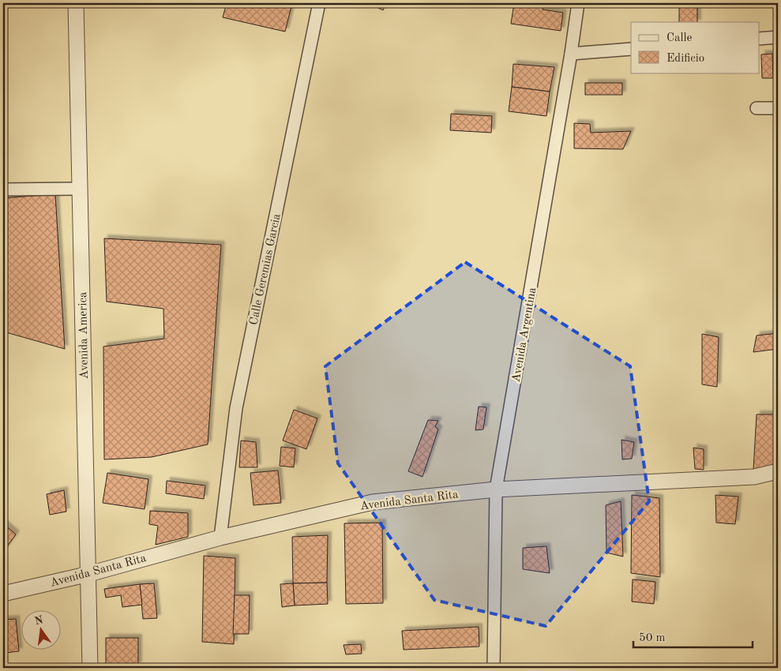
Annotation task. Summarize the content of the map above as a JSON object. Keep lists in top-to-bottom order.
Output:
{
  "streets": {
    "street": [
      "Calle Geremias Garcia",
      "Avenida Argentina",
      "Avenida America",
      "Avenida Santa Rita"
    ]
  },
  "crossings": [
    ["Calle Geremias Garcia", "Avenida Santa Rita"],
    ["Avenida Argentina", "Avenida Santa Rita"],
    ["Avenida America", "Avenida Santa Rita"]
  ],
  "legend": ["Calle", "Edificio"],
  "scale_bar": "50 m",
  "north": "top"
}
